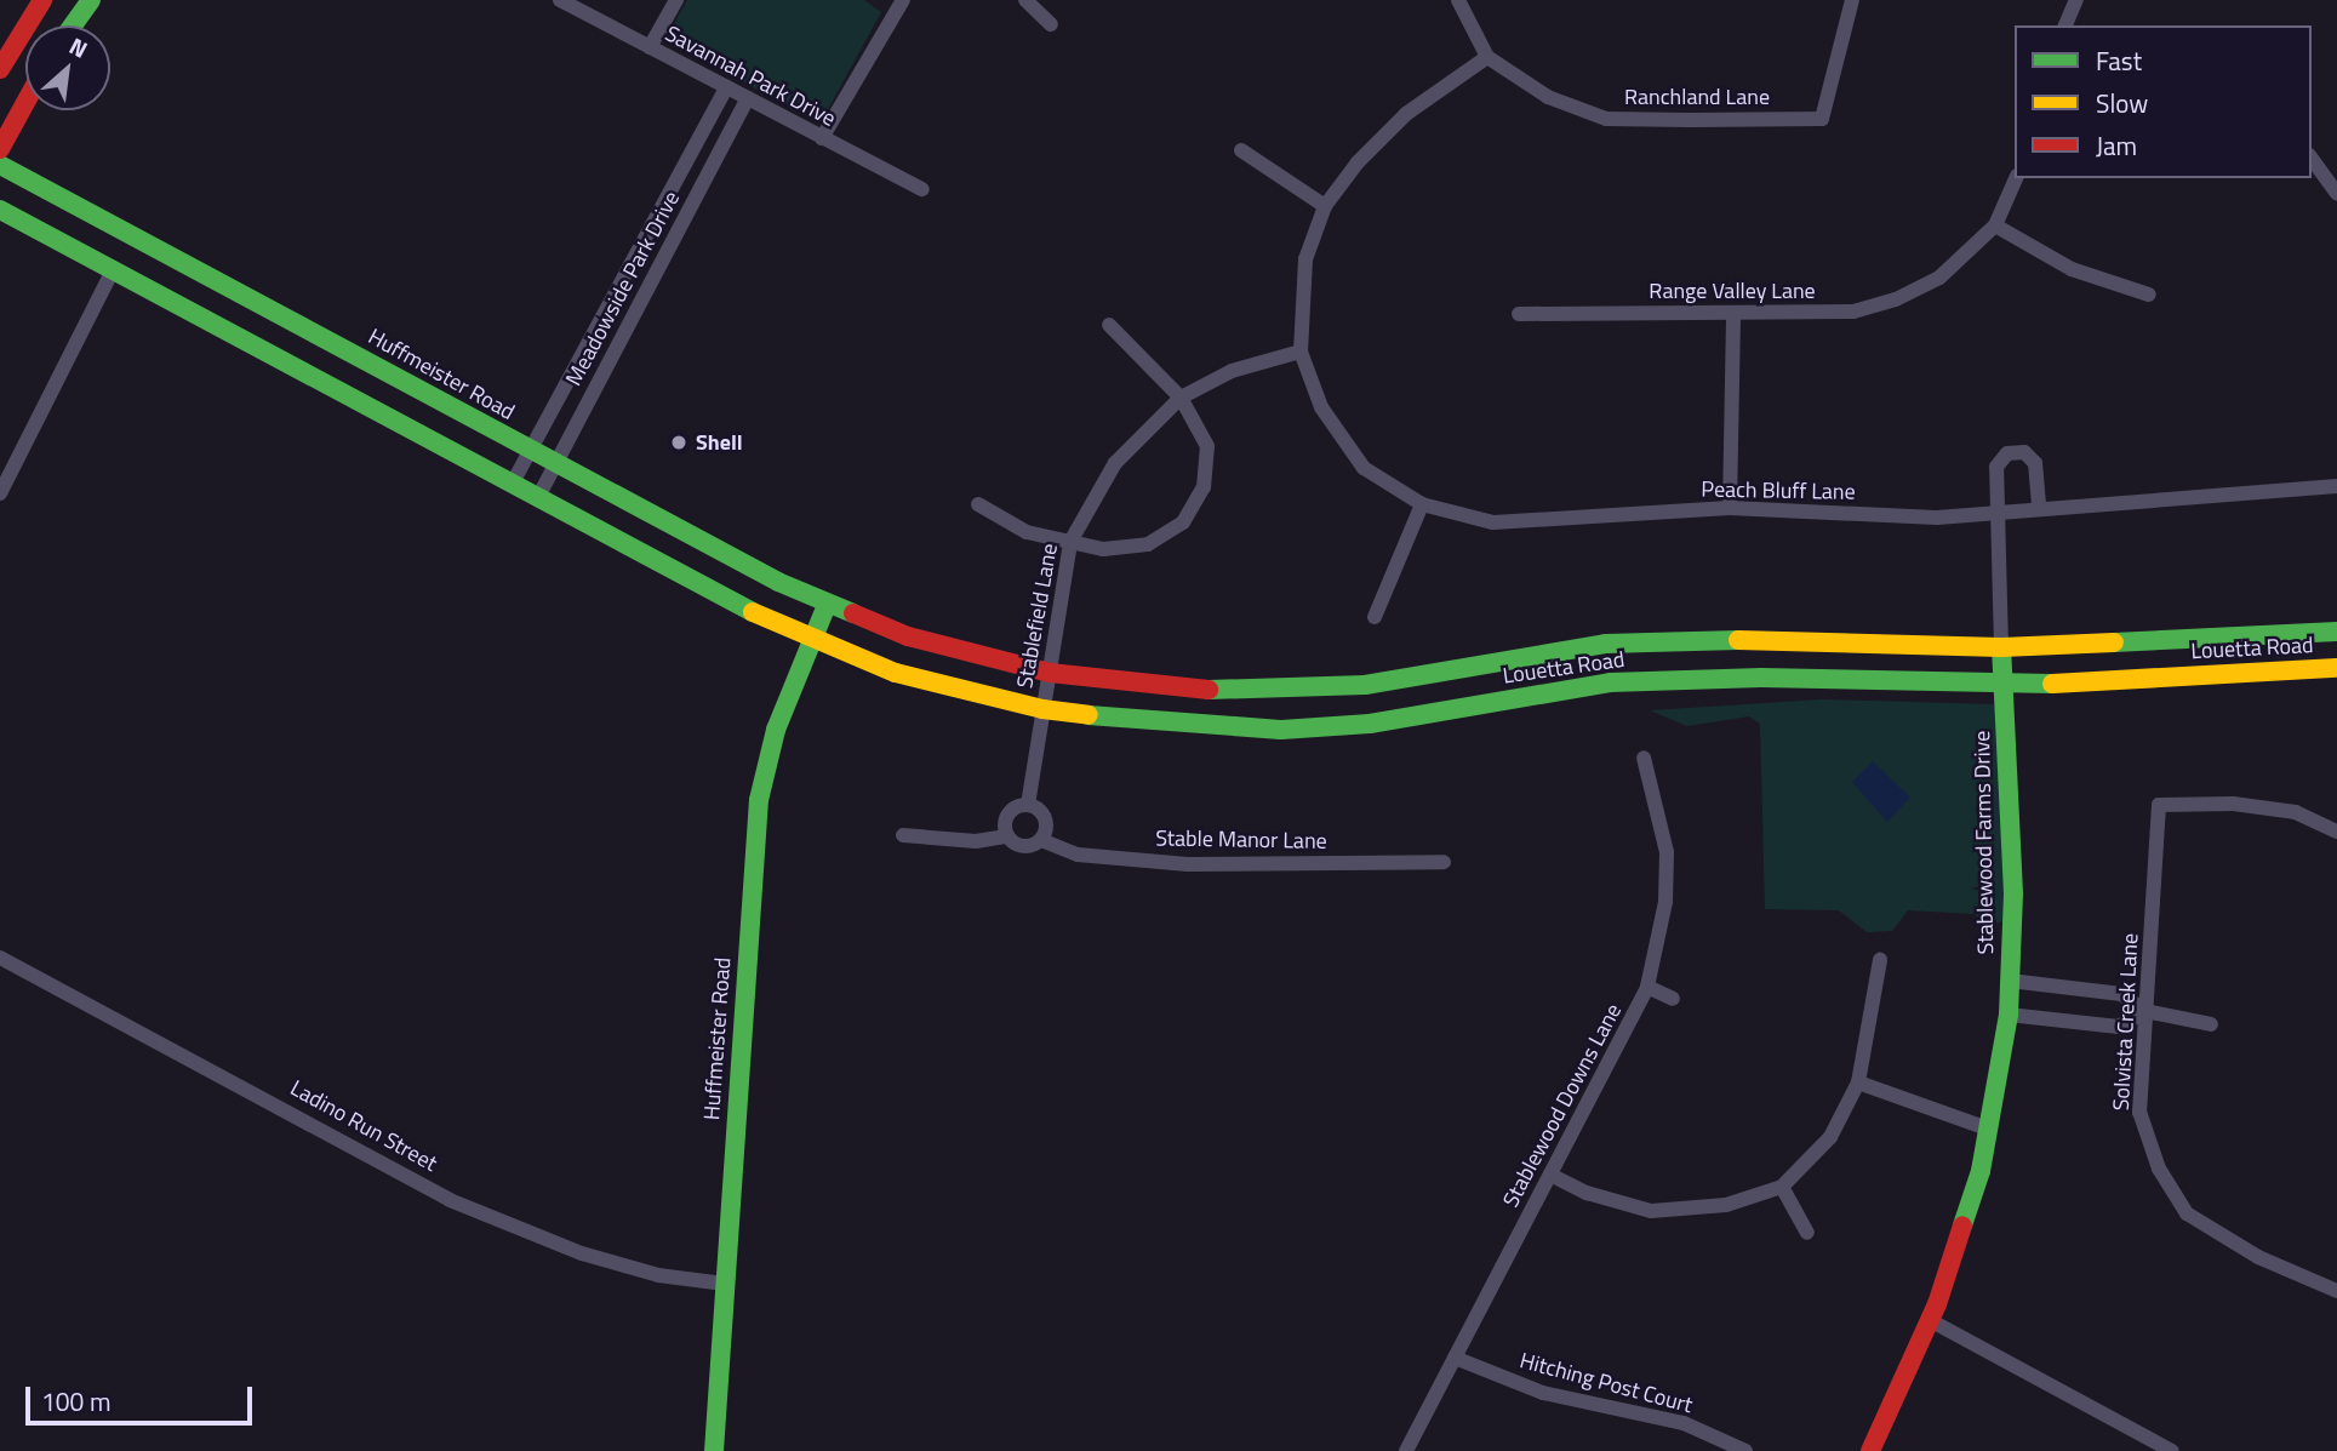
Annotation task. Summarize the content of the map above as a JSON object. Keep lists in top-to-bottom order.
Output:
{
  "streets": {
    "main road": ["Huffmeister Road", "Louetta Road", "Stablewood Farms Drive"],
    "street": [
      "Savannah Park Drive",
      "Ranchland Lane",
      "Meadowside Park Drive",
      "Range Valley Lane",
      "Peach Bluff Lane",
      "Stablefield Lane",
      "Stable Manor Lane",
      "Solvista Creek Lane",
      "Stablewood Downs Lane",
      "Ladino Run Street",
      "Hitching Post Court"
    ]
  },
  "crossings": [
    ["Savannah Park Drive", "Meadowside Park Drive"],
    ["Meadowside Park Drive", "Huffmeister Road"],
    ["Huffmeister Road", "Louetta Road"],
    ["Huffmeister Road", "Ladino Run Street"],
    ["Peach Bluff Lane", "Stablefield Lane"],
    ["Peach Bluff Lane", "Stablewood Farms Drive"],
    ["Stablefield Lane", "Louetta Road"],
    ["Stablefield Lane", "Stable Manor Lane"],
    ["Louetta Road", "Stablewood Farms Drive"],
    ["Stablewood Downs Lane", "Hitching Post Court"]
  ],
  "places": ["Shell"],
  "legend": ["Fast", "Slow", "Jam"],
  "scale_bar": "100 m",
  "north": "top right"
}
